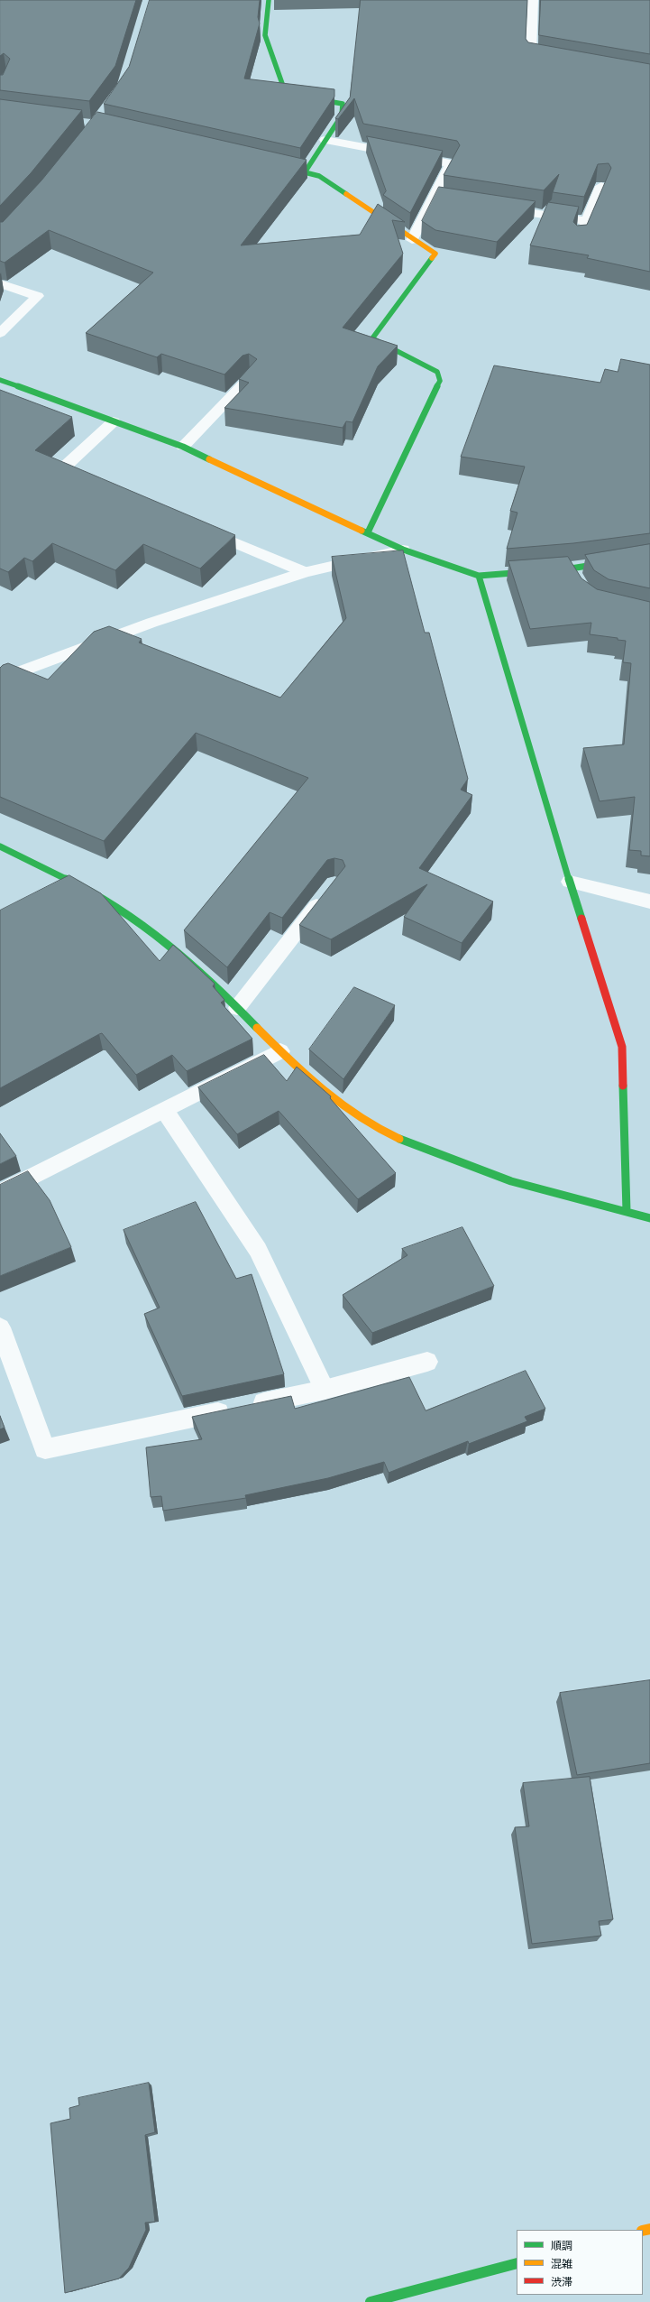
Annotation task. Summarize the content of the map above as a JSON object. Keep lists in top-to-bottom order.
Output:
{
  "legend": ["順調", "混雑", "渋滞"]
}
